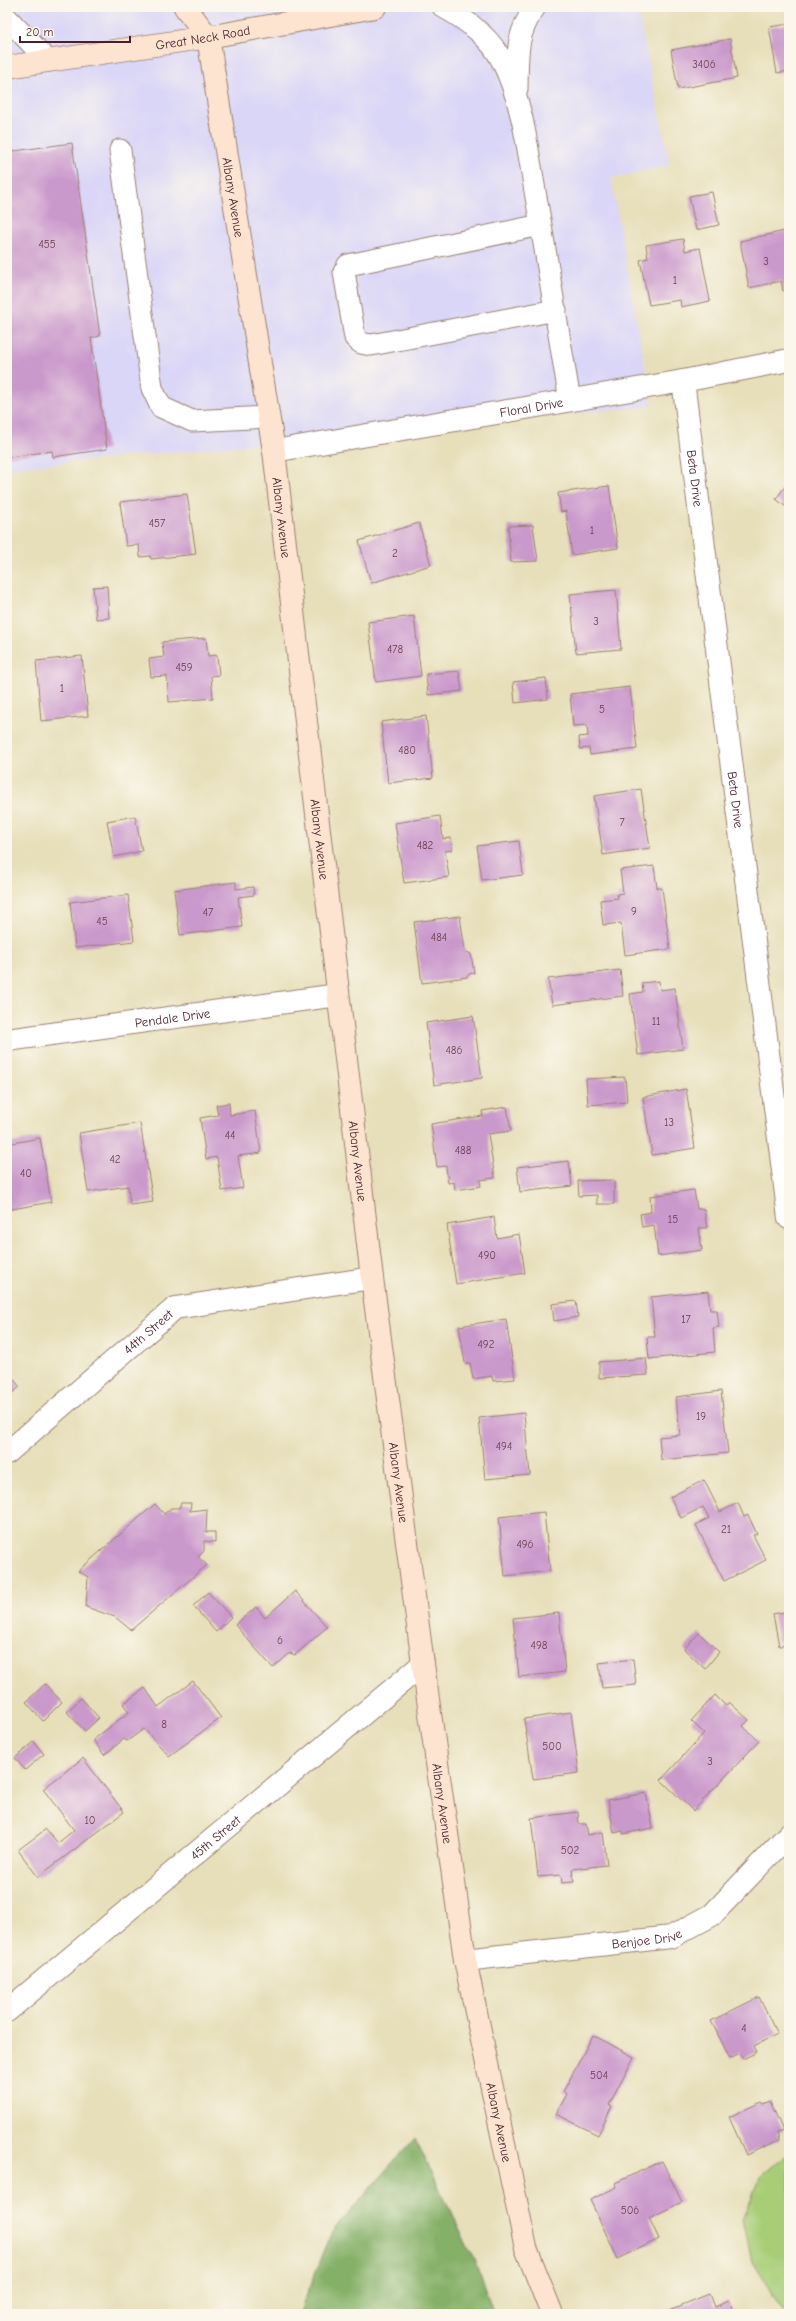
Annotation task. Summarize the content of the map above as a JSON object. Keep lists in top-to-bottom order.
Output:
{
  "streets": {
    "street": [
      "Great Neck Road",
      "Albany Avenue",
      "Floral Drive",
      "Beta Drive",
      "Pendale Drive",
      "44th Street",
      "45th Street",
      "Benjoe Drive"
    ]
  },
  "crossings": [
    ["Great Neck Road", "Albany Avenue"],
    ["Albany Avenue", "Floral Drive"],
    ["Albany Avenue", "Pendale Drive"],
    ["Albany Avenue", "44th Street"],
    ["Albany Avenue", "45th Street"],
    ["Albany Avenue", "Benjoe Drive"],
    ["Floral Drive", "Beta Drive"]
  ],
  "house_numbers": [
    "3406",
    "455",
    "3",
    "1",
    "457",
    "1",
    "2",
    "3",
    "478",
    "459",
    "1",
    "5",
    "480",
    "7",
    "482",
    "9",
    "47",
    "45",
    "484",
    "11",
    "486",
    "13",
    "44",
    "488",
    "42",
    "40",
    "15",
    "490",
    "17",
    "492",
    "19",
    "494",
    "21",
    "496",
    "6",
    "498",
    "8",
    "500",
    "3",
    "10",
    "502",
    "4",
    "504",
    "506"
  ],
  "scale_bar": "20 m"
}
